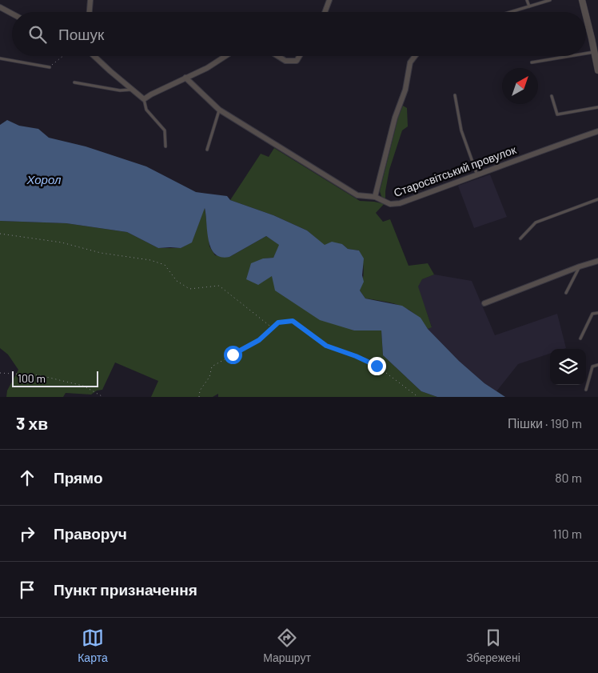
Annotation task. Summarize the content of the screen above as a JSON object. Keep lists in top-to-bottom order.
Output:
{
  "streets": {
    "street": ["Старосвітський провулок"]
  },
  "water": ["Хорол"],
  "scale_bar": "100 m",
  "north": "top right",
  "page": {
    "search": "Пошук",
    "scale": "100 m",
    "heading": ["3 хв", "Пішки · 190 m"],
    "list": [
      ["Прямо", "80 m"],
      ["Праворуч", "110 m"],
      "Пункт призначення"
    ],
    "nav": ["Карта", "Маршрут", "Збережені"]
  }
}
